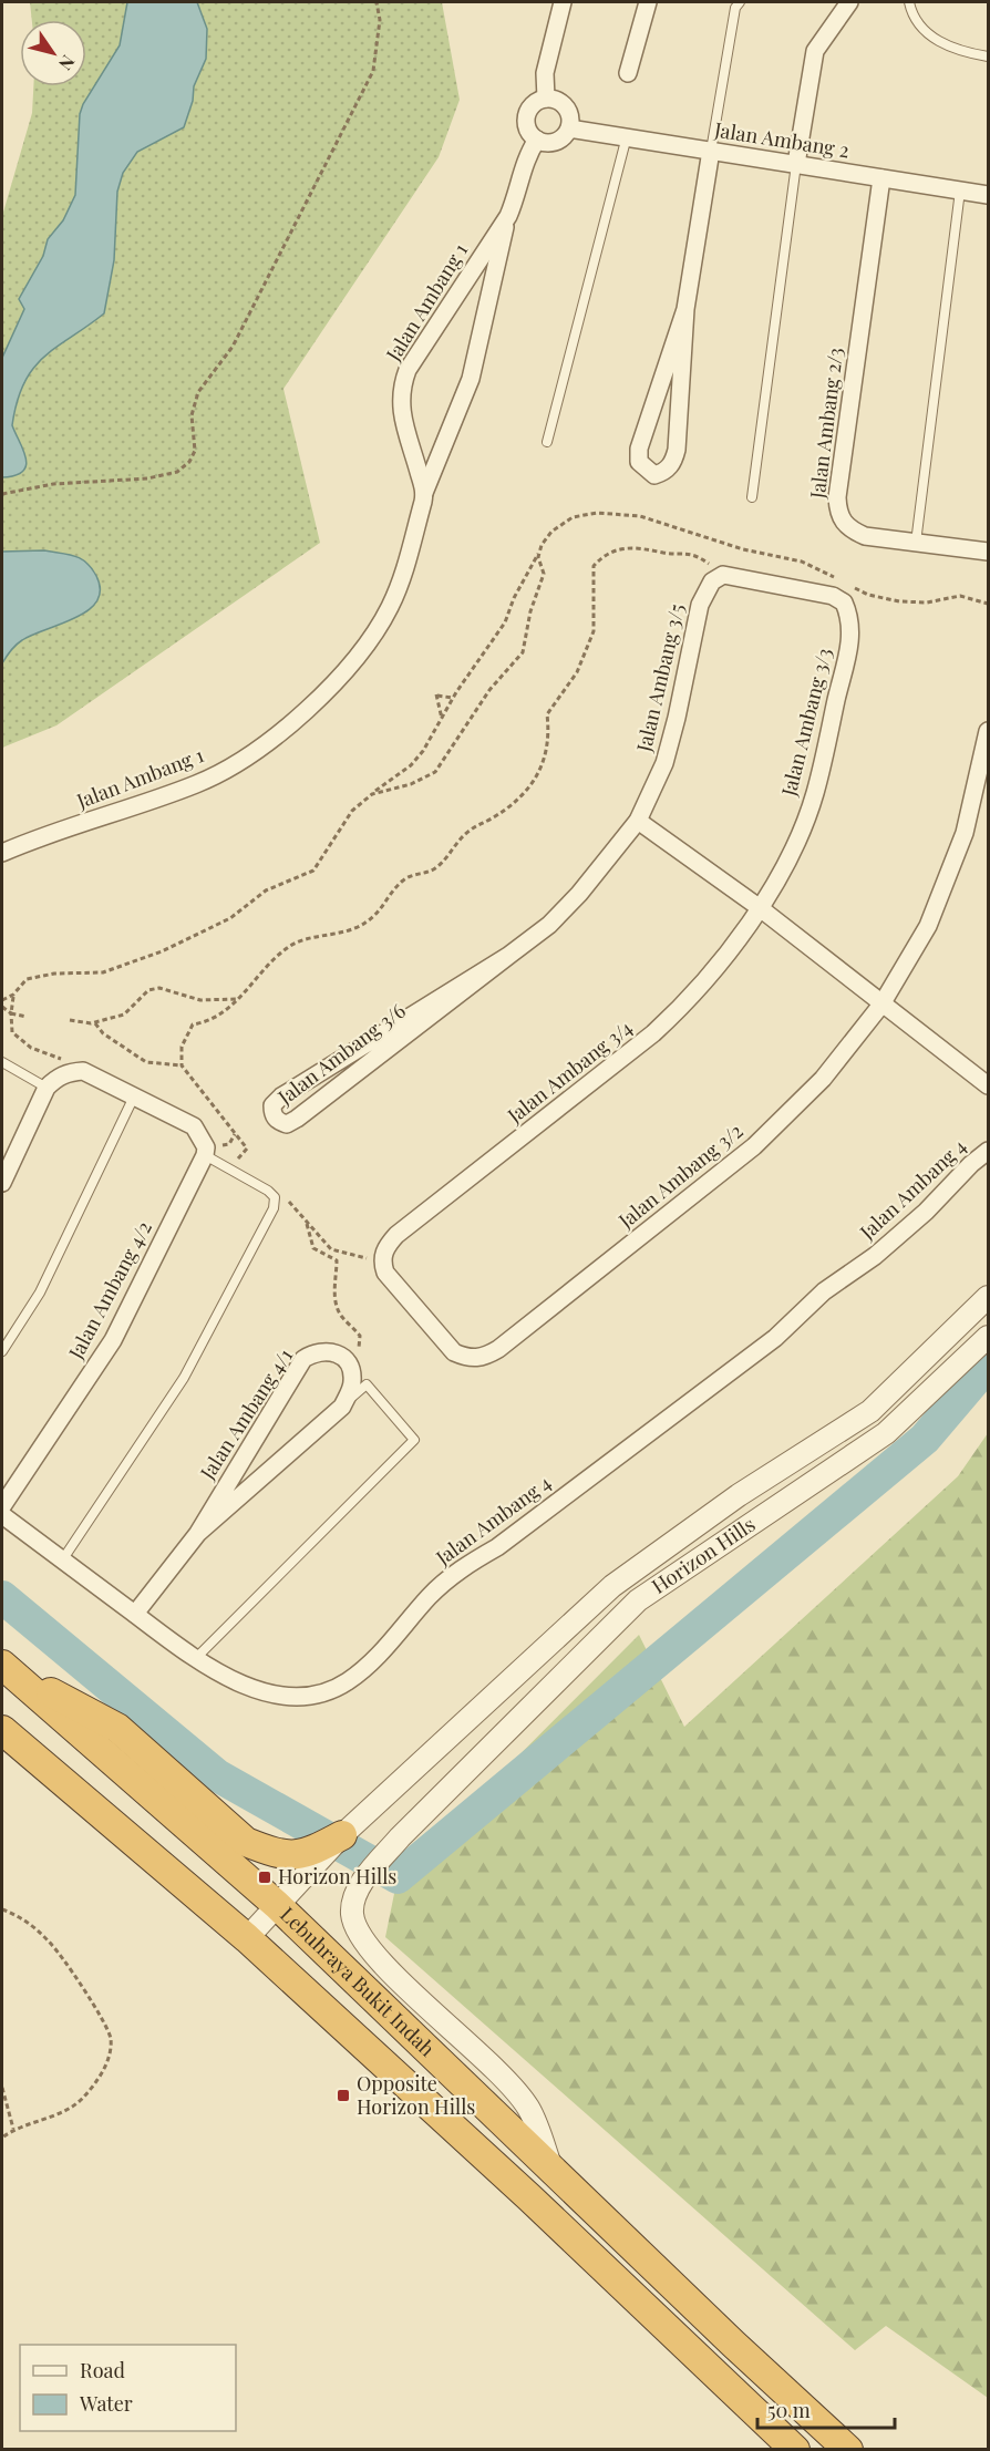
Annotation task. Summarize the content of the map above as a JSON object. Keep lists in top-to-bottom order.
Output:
{
  "streets": {
    "highway": ["Lebuhraya Bukit Indah"],
    "street": [
      "Jalan Ambang 2",
      "Jalan Ambang 1",
      "Jalan Ambang 2/3",
      "Jalan Ambang 3/5",
      "Jalan Ambang 3/3",
      "Jalan Ambang 3/6",
      "Jalan Ambang 3/4",
      "Jalan Ambang 3/2",
      "Jalan Ambang 4",
      "Jalan Ambang 4/2",
      "Jalan Ambang 4/1",
      "Horizon Hills"
    ]
  },
  "crossings": [
    ["Jalan Ambang 2", "Jalan Ambang 1"],
    ["Jalan Ambang 2", "Jalan Ambang 2/3"],
    ["Jalan Ambang 3/5", "Jalan Ambang 3/3"],
    ["Jalan Ambang 3/5", "Jalan Ambang 3/6"],
    ["Jalan Ambang 3/3", "Jalan Ambang 3/4"],
    ["Jalan Ambang 3/4", "Jalan Ambang 3/2"],
    ["Jalan Ambang 4", "Jalan Ambang 4/1"],
    ["Horizon Hills", "Lebuhraya Bukit Indah"]
  ],
  "places": {
    "transit": ["Horizon Hills", "Opposite Horizon Hills"]
  },
  "legend": ["Road", "Water"],
  "scale_bar": "50 m",
  "north": "bottom right"
}
